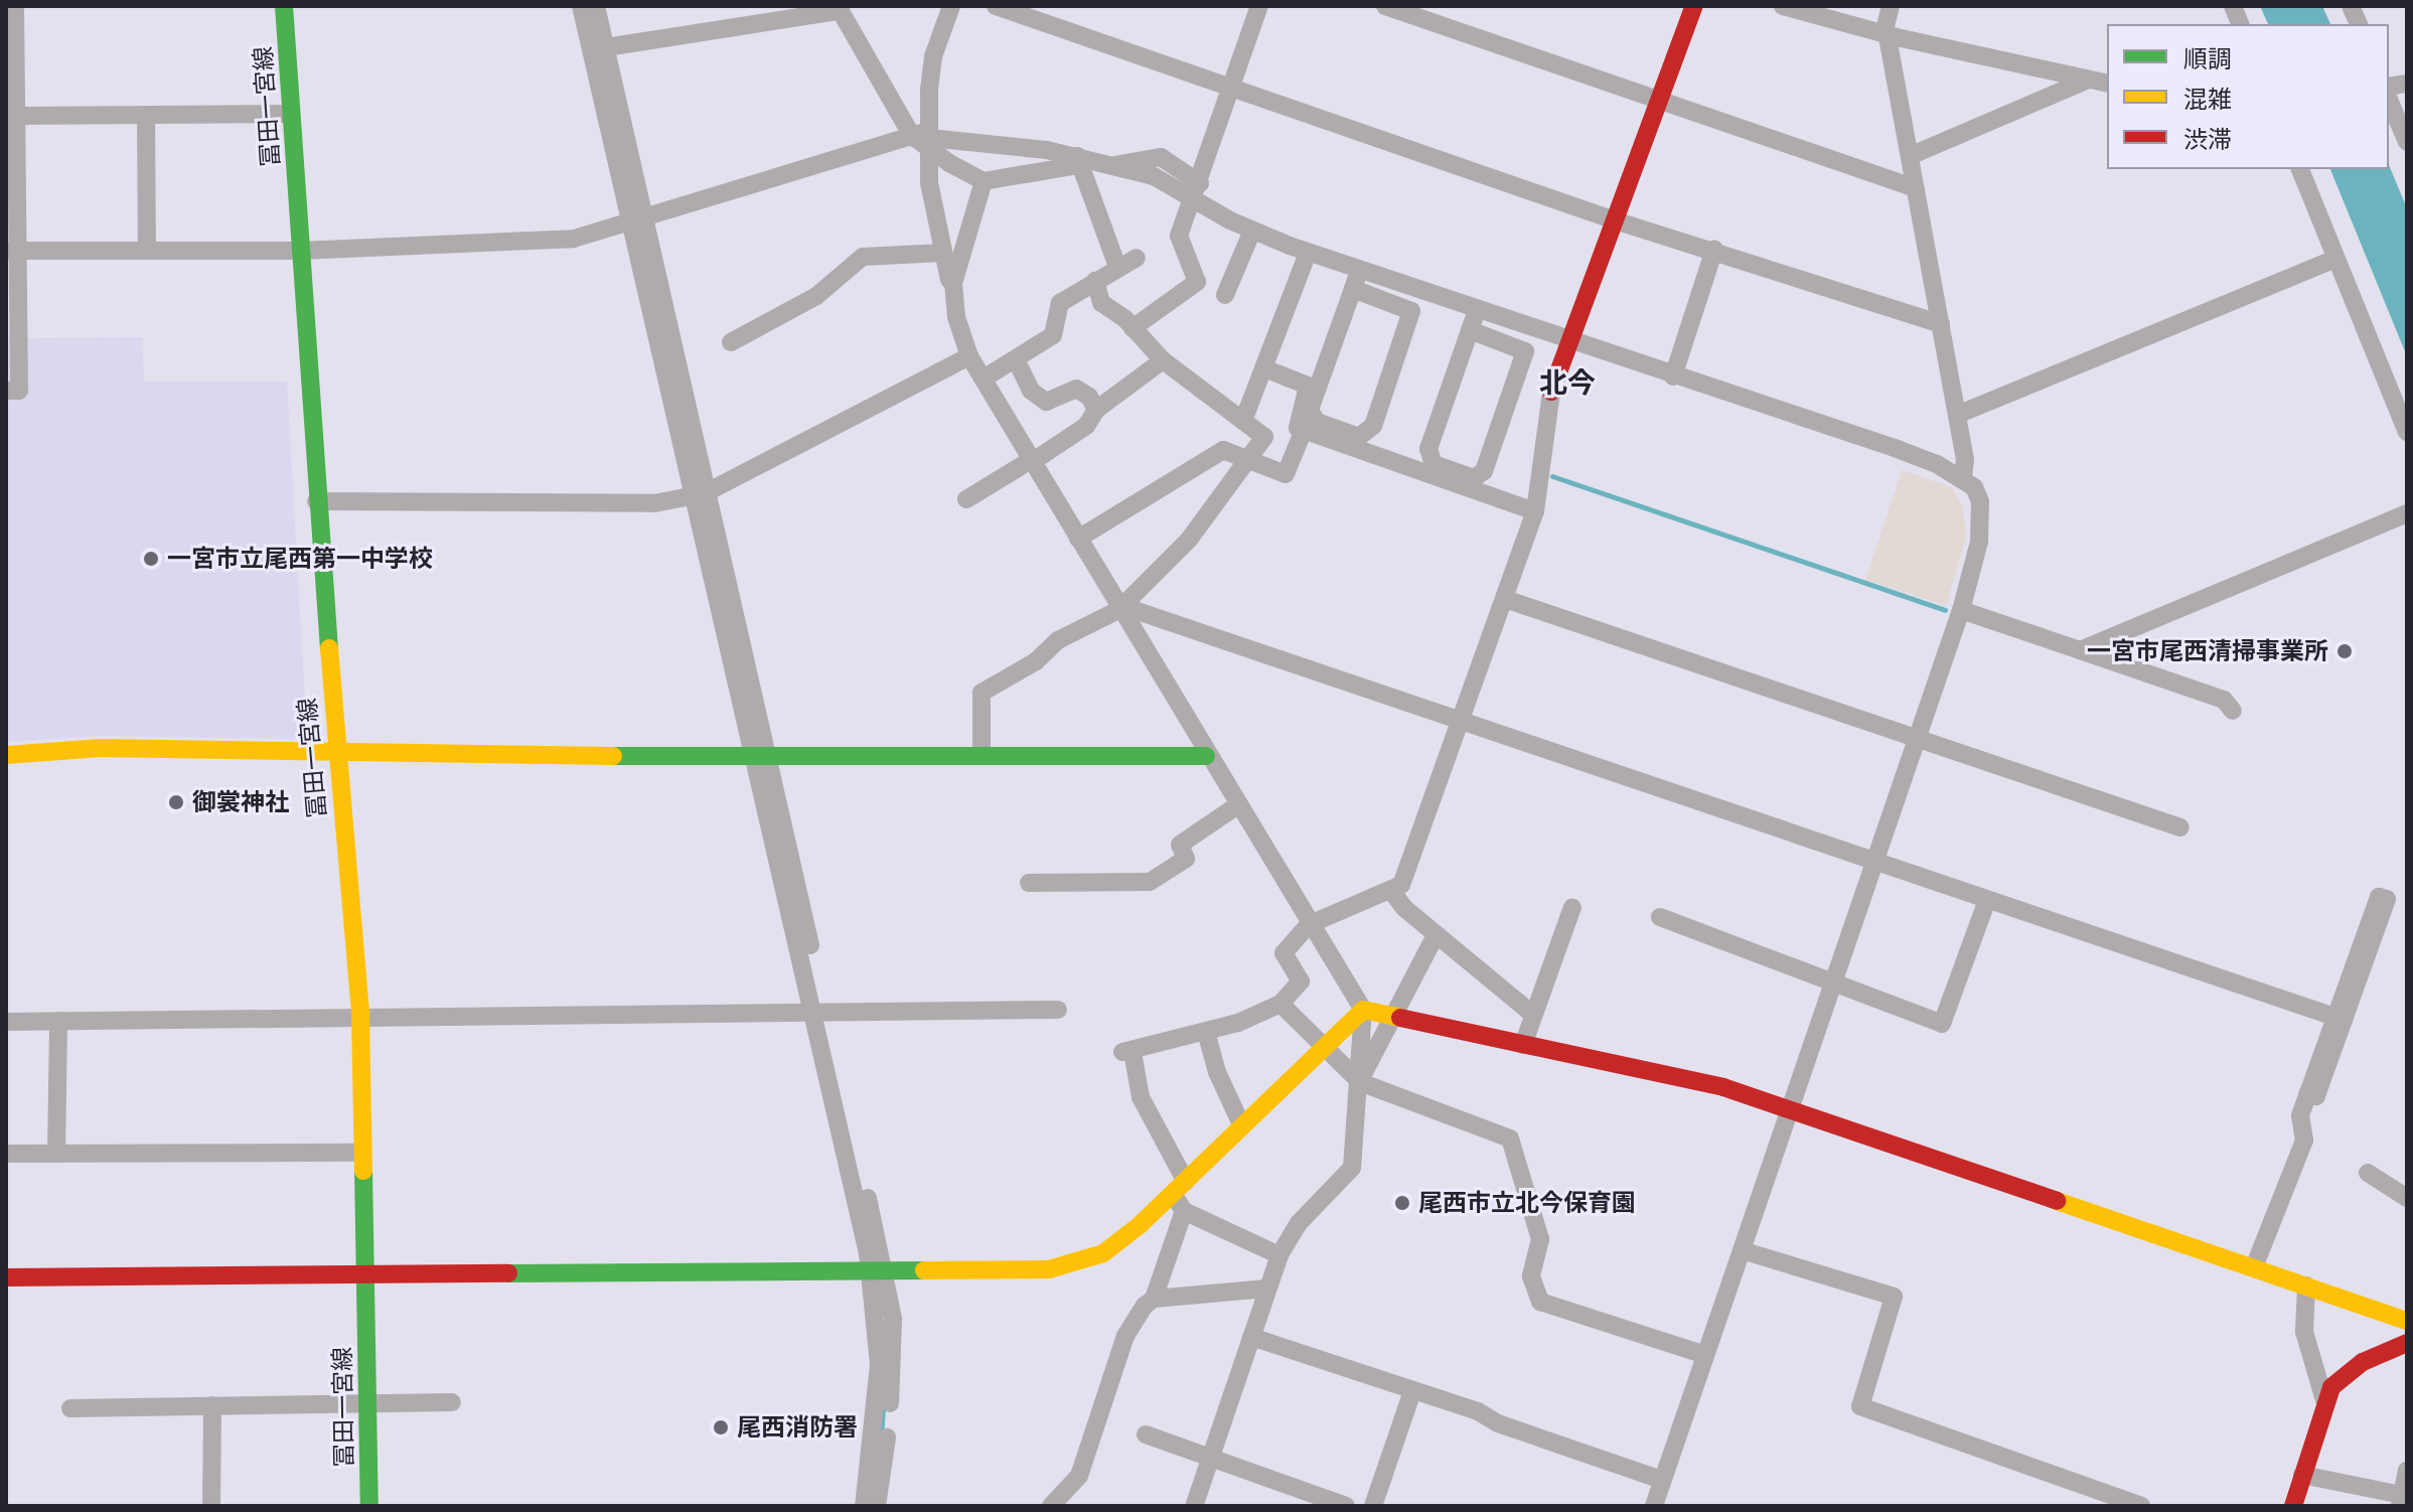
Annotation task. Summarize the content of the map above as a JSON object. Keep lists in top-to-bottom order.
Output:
{
  "streets": {
    "street": ["冨田一宮線"]
  },
  "districts": ["北今"],
  "places": [
    "一宮市立尾西第一中学校",
    "一宮市尾西清掃事業所",
    "御裳神社",
    "尾西市立北今保育園",
    "尾西消防署"
  ],
  "legend": ["順調", "混雑", "渋滞"]
}
